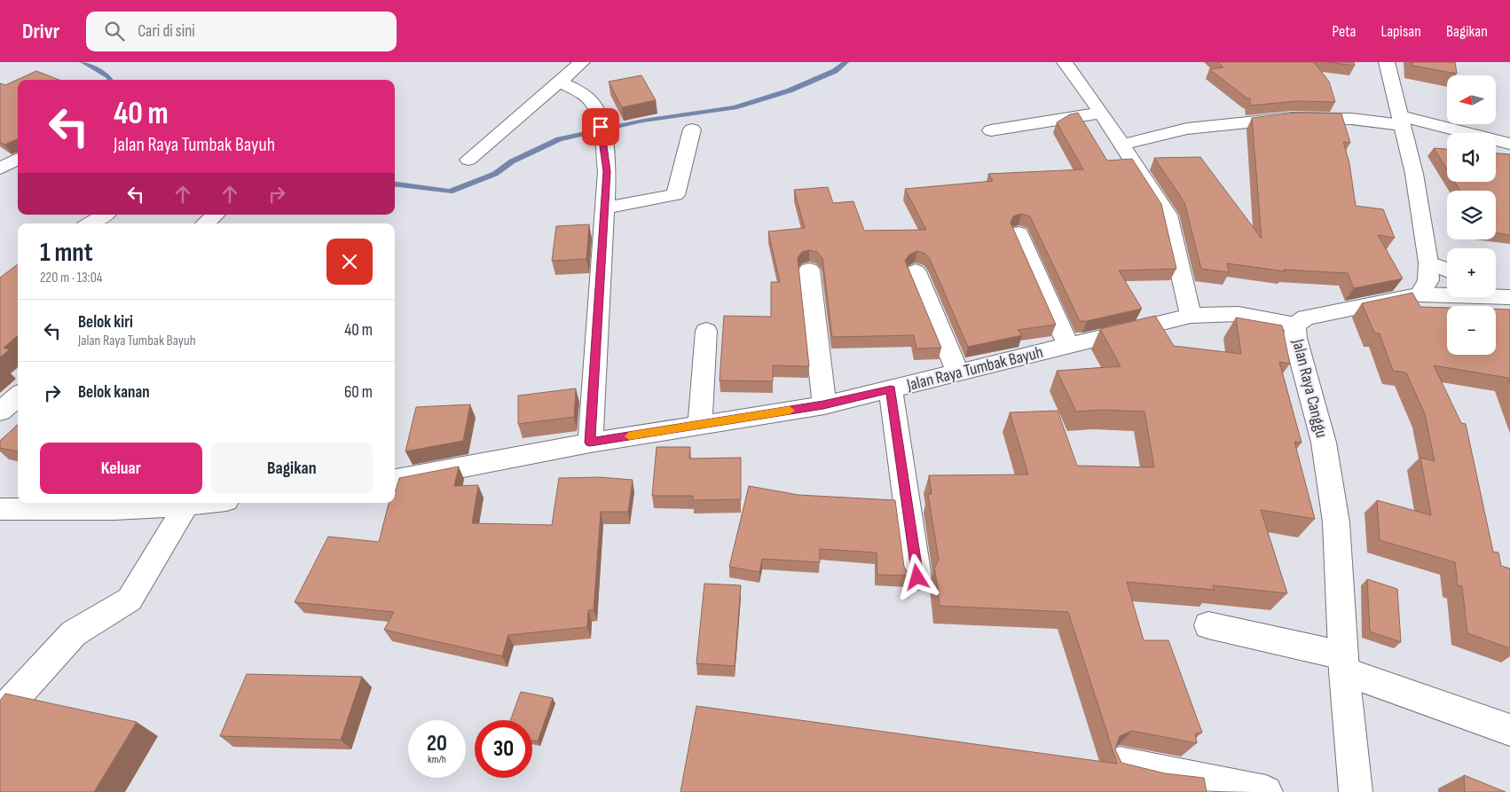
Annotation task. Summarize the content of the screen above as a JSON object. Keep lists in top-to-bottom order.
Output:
{
  "streets": {
    "street": ["Jalan Raya Tumbak Bayuh", "Jalan Raya Canggu"]
  },
  "crossings": [
    ["Jalan Raya Tumbak Bayuh", "Jalan Raya Canggu"]
  ],
  "north": "left",
  "page": {
    "header": "Drivr",
    "search": "Cari di sini",
    "nav": ["Peta", "Lapisan", "Bagikan"],
    "map_buttons": ["+", "−"],
    "turn": ["40 m", "Jalan Raya Tumbak Bayuh"],
    "heading": ["1 mnt", "220 m · 13:04"],
    "list": [
      {
        "name": "Belok kiri",
        "note": "Jalan Raya Tumbak Bayuh",
        "value": "40 m"
      },
      {
        "name": "Belok kanan",
        "value": "60 m"
      }
    ],
    "buttons": ["Keluar", "Bagikan"],
    "speed": "20 km/h",
    "limit": "30"
  }
}
